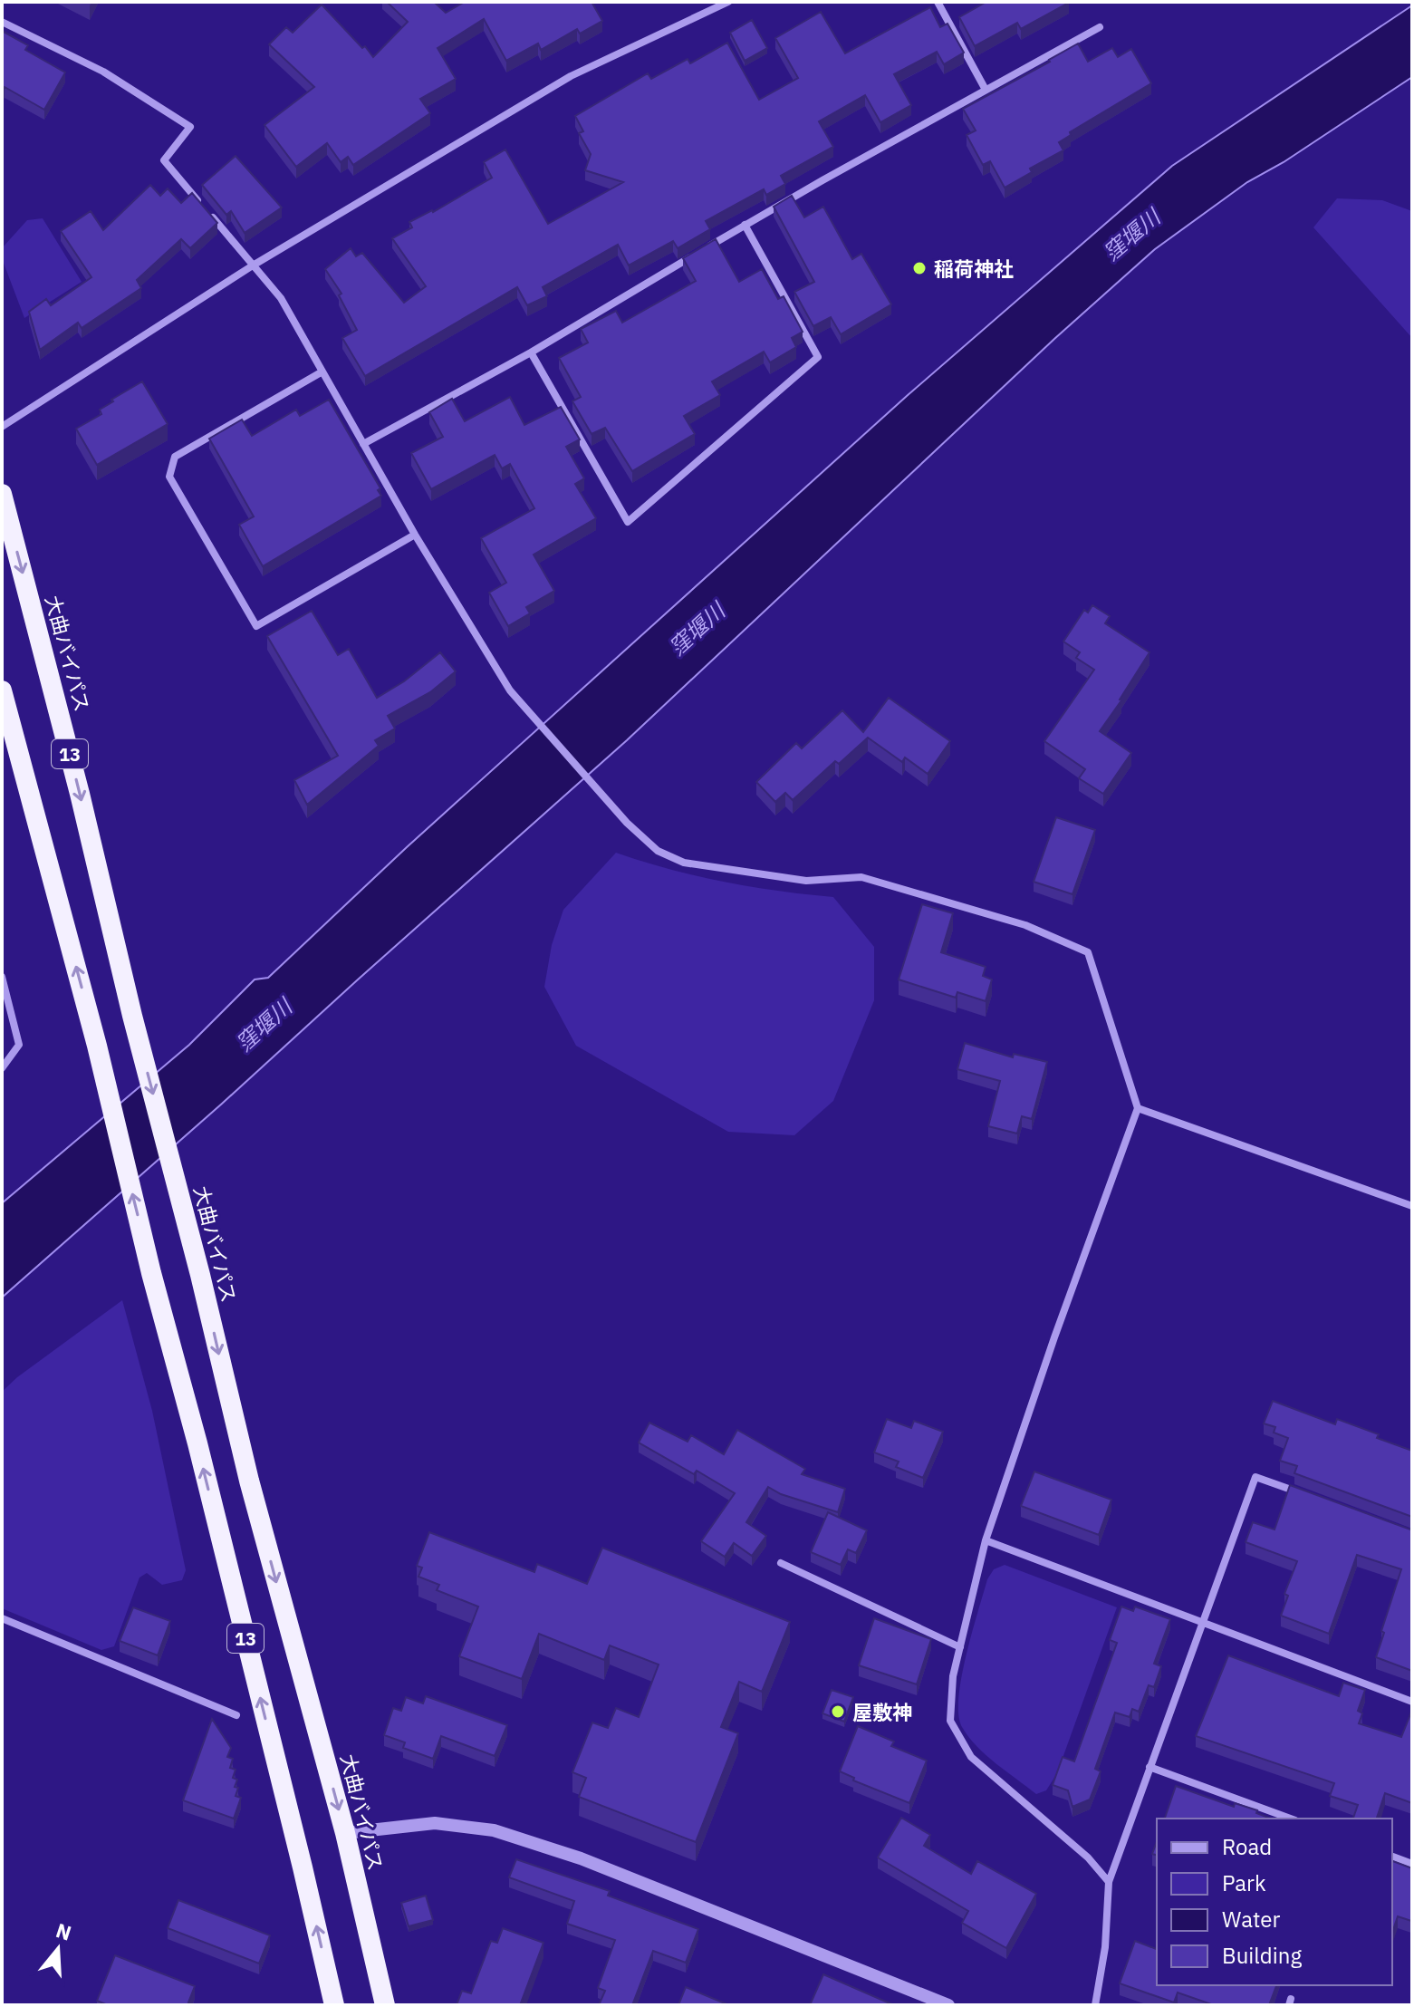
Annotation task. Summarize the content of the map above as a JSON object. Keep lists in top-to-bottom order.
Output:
{
  "streets": {
    "highway": ["大曲バイパス", "13"]
  },
  "water": ["窪堰川"],
  "places": ["稲荷神社", "屋敷神"],
  "legend": [
    "Road",
    "Park",
    "Water",
    "Building"
  ],
  "north": "top"
}
